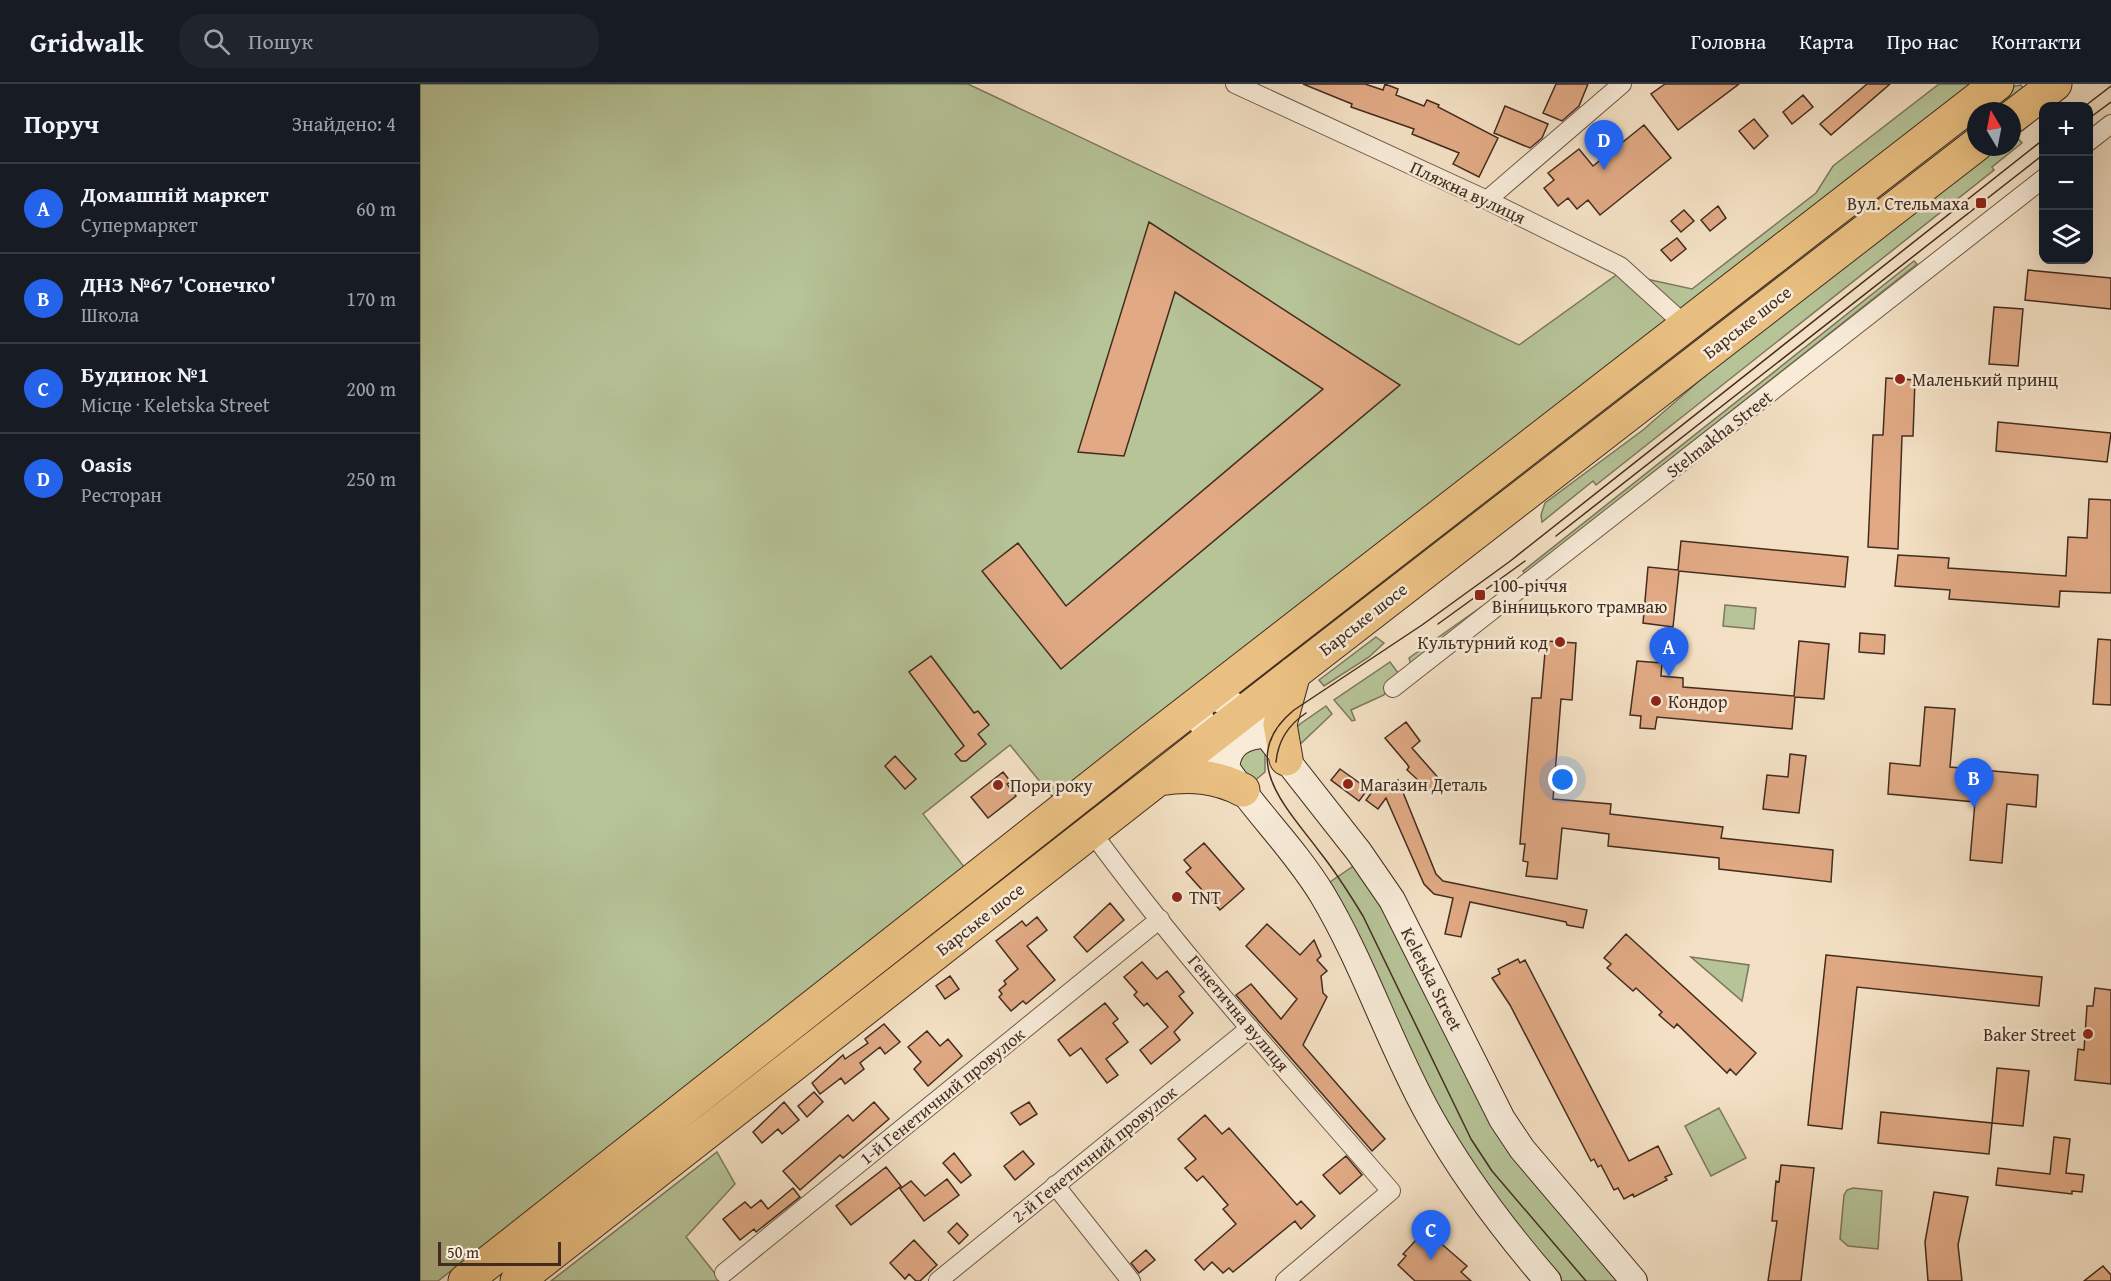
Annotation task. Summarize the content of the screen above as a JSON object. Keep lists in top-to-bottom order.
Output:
{
  "streets": {
    "highway": ["Барське шосе"],
    "main road": ["Keletska Street"],
    "street": [
      "Пляжна вулиця",
      "Stelmakha Street",
      "Генетична вулиця",
      "1-й Генетичний провулок",
      "2-й Генетичний провулок"
    ]
  },
  "crossings": [
    ["Барське шосе", "Keletska Street"],
    ["Барське шосе", "Генетична вулиця"],
    ["Генетична вулиця", "1-й Генетичний провулок"],
    ["Генетична вулиця", "2-й Генетичний провулок"]
  ],
  "places": {
    "transit": ["Вул. Стельмаха", "100-річчя Вінницького трамваю"],
    "other": [
      "Маленький принц",
      "Культурний код",
      "Кондор",
      "Магазин Деталь",
      "Пори року",
      "TNT",
      "Baker Street"
    ]
  },
  "scale_bar": "50 m",
  "north": "top",
  "page": {
    "header": "Gridwalk",
    "search": "Пошук",
    "nav": [
      "Головна",
      "Карта",
      "Про нас",
      "Контакти"
    ],
    "heading": ["Поруч", "Знайдено: 4"],
    "map_buttons": ["+", "−"],
    "pins": [
      "D",
      "A",
      "B",
      "C"
    ],
    "list": [
      {
        "mark": "A",
        "name": "Домашній маркет",
        "note": "Супермаркет",
        "value": "60 m"
      },
      {
        "mark": "B",
        "name": "ДНЗ №67 'Сонечко'",
        "note": "Школа",
        "value": "170 m"
      },
      {
        "mark": "C",
        "name": "Будинок №1",
        "note": "Місце · Keletska Street",
        "value": "200 m"
      },
      {
        "mark": "D",
        "name": "Oasis",
        "note": "Ресторан",
        "value": "250 m"
      }
    ],
    "scale": "50 m"
  }
}
